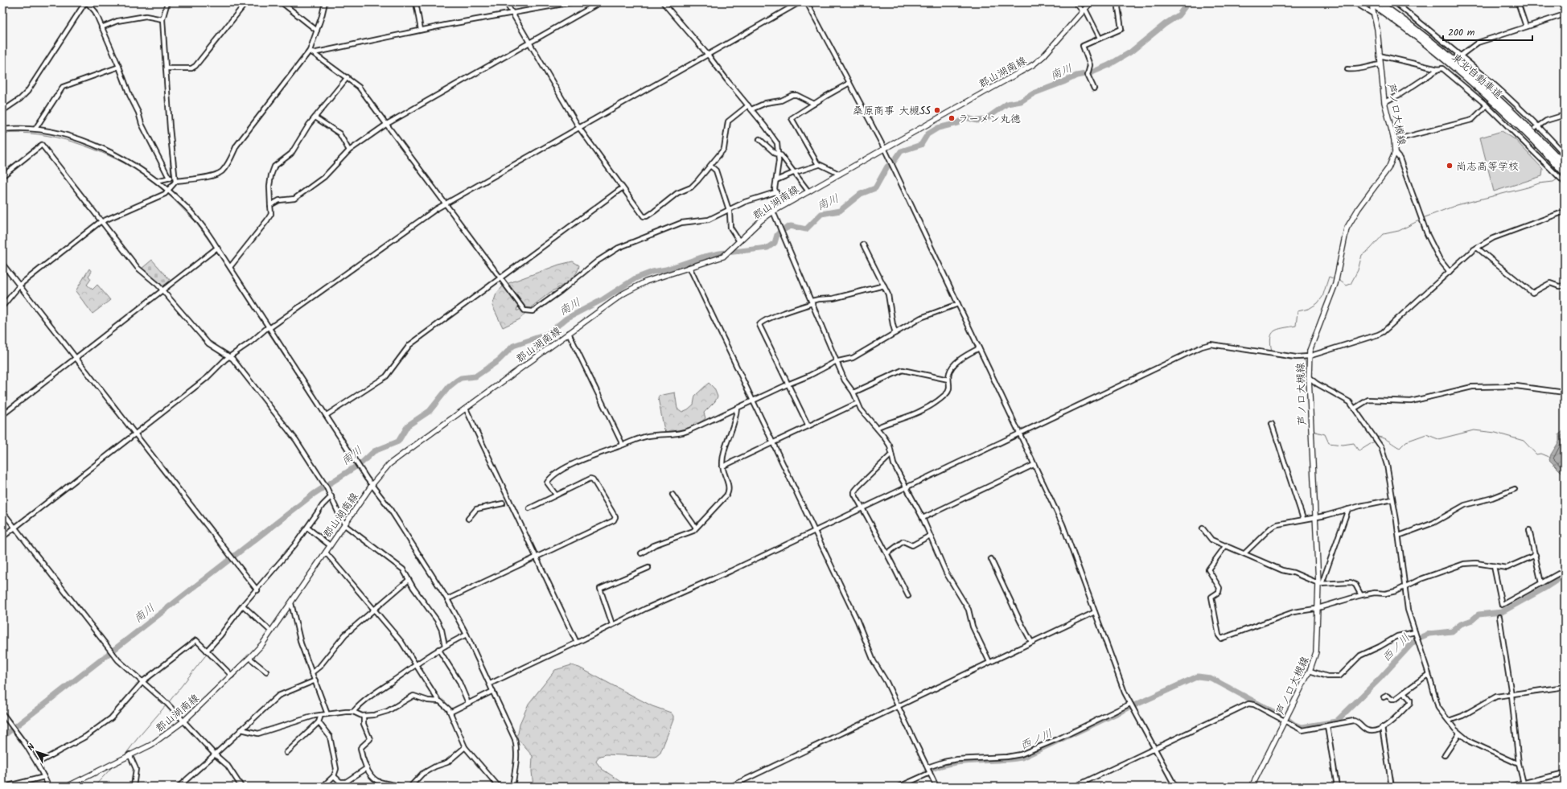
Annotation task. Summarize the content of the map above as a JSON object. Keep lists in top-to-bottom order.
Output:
{
  "streets": {
    "highway": ["東北自動車道"],
    "main road": ["郡山湖南線", "芦ノ口大槻線"]
  },
  "crossings": [
    ["東北自動車道", "芦ノ口大槻線"]
  ],
  "water": ["南川", "西ノ川"],
  "places": ["桑原商事 大槻SS", "ラーメン丸徳", "尚志高等学校"],
  "scale_bar": "200 m",
  "north": "top left"
}
